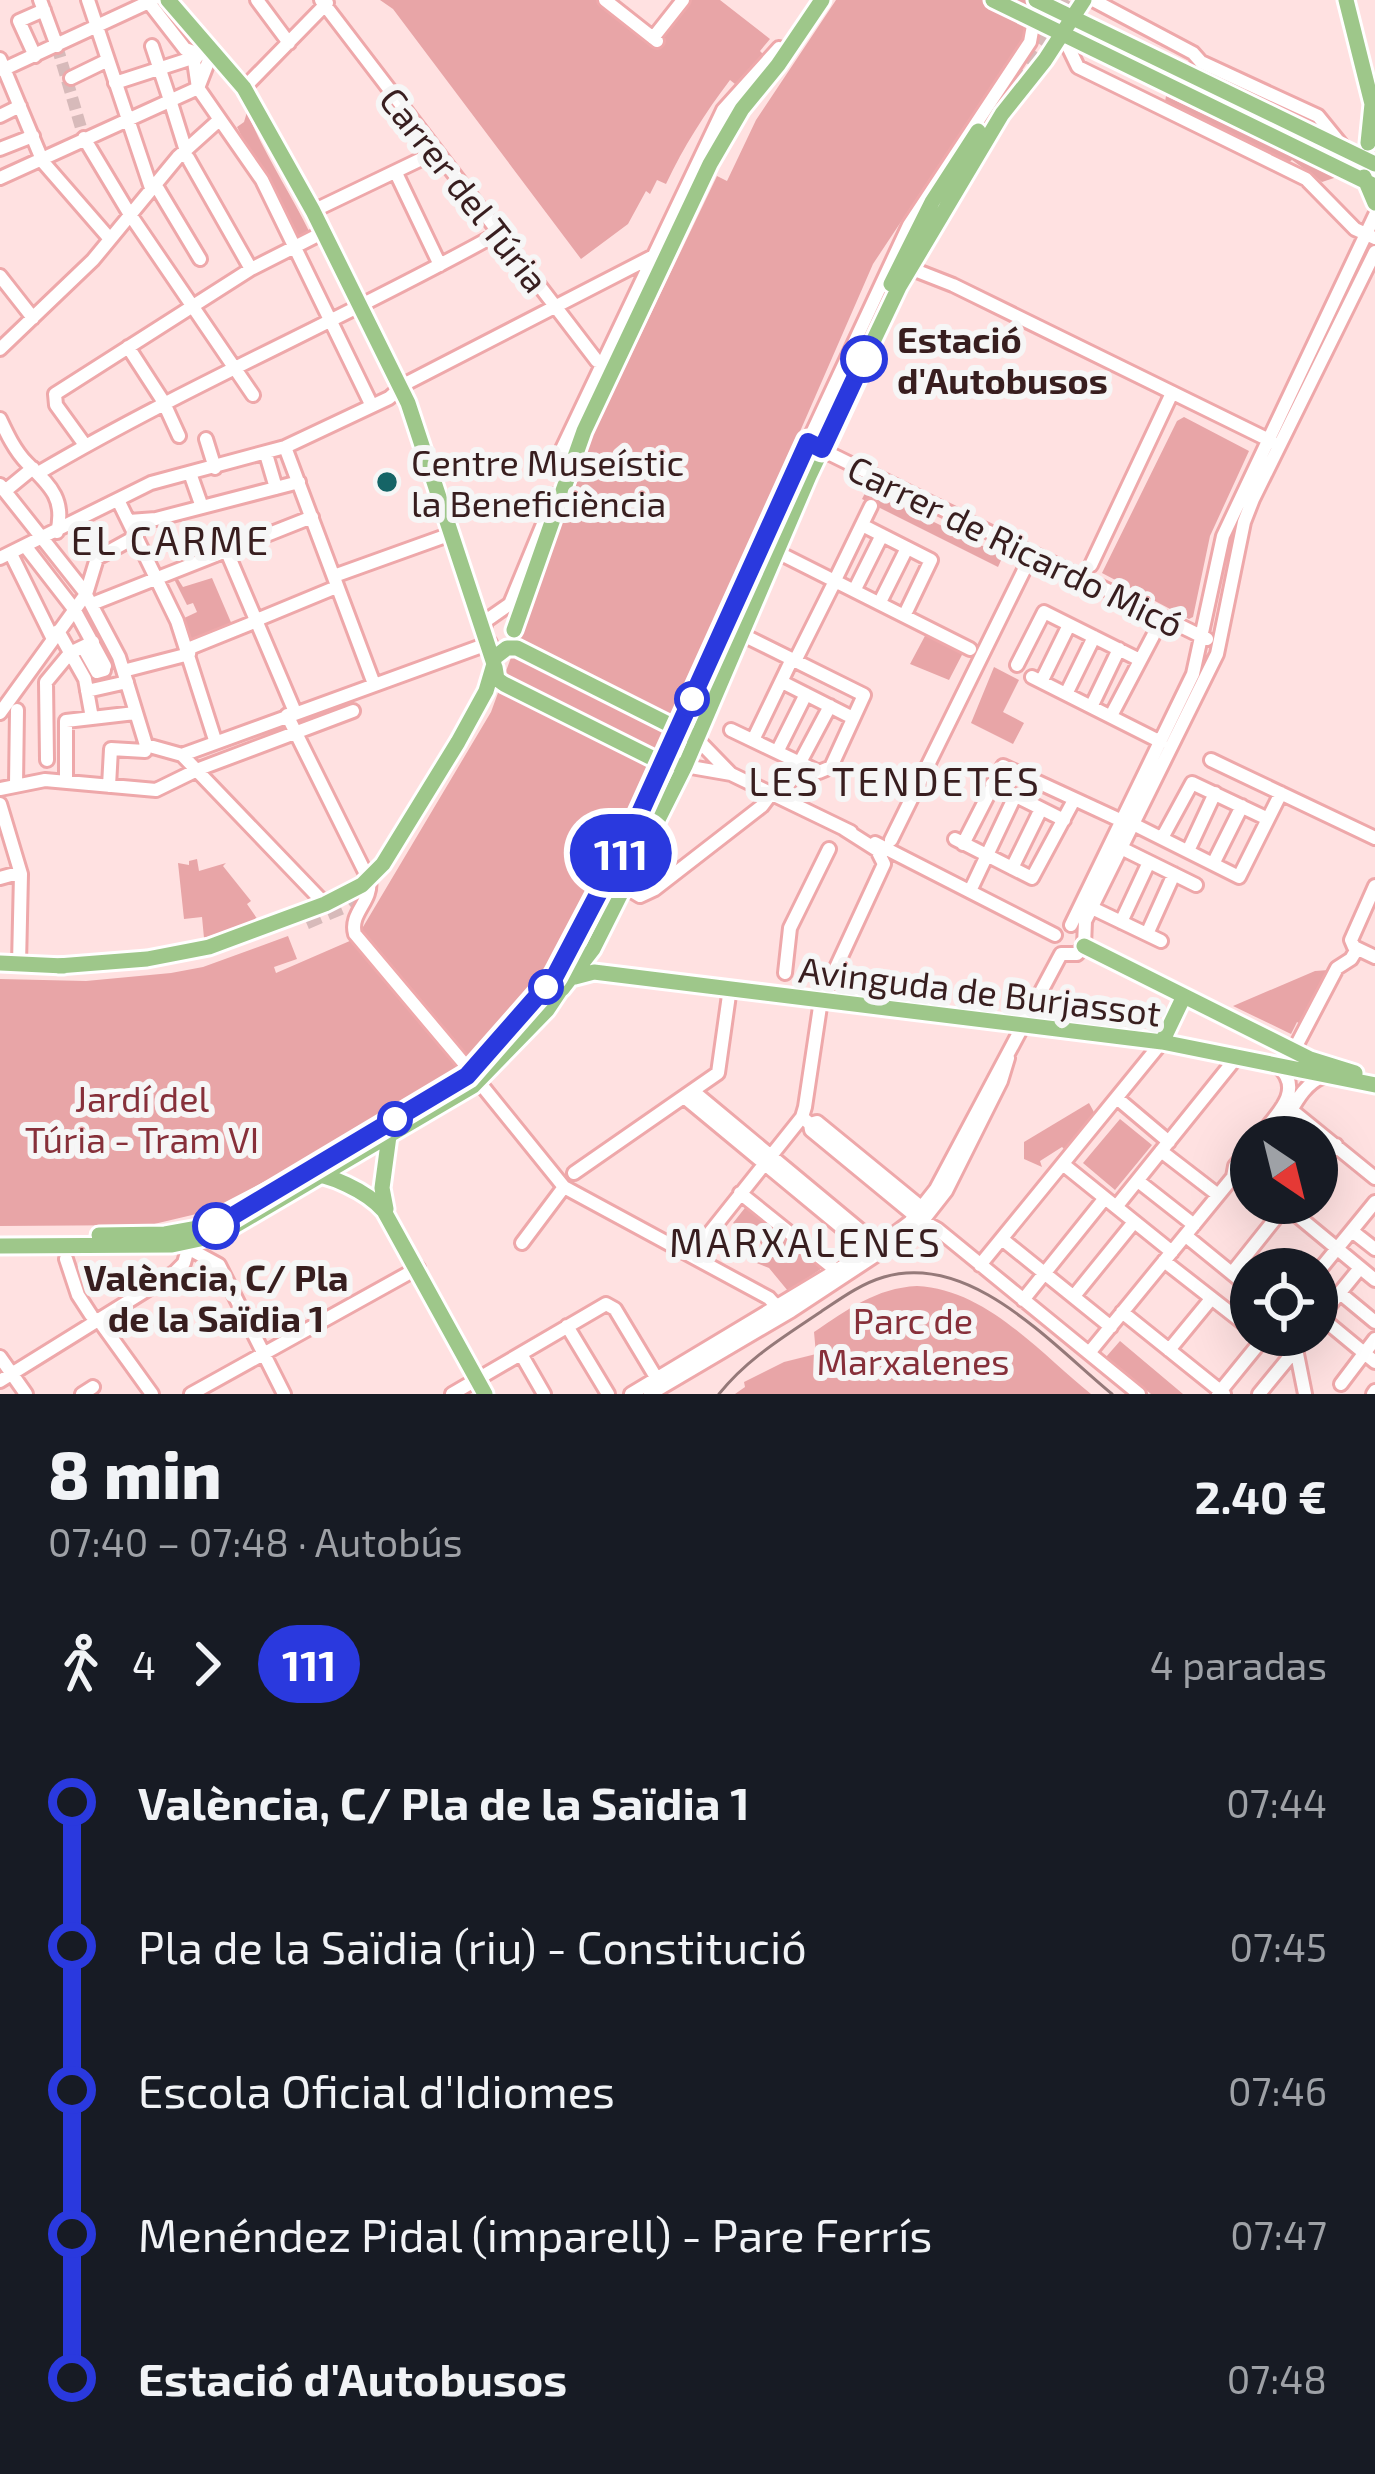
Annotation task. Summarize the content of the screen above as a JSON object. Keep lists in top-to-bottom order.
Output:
{
  "streets": {
    "main road": ["Avinguda de Burjassot"],
    "street": ["Carrer del Túria", "Carrer de Ricardo Micó"]
  },
  "districts": ["EL CARME", "LES TENDETES", "MARXALENES"],
  "parks": ["Jardí del Túria - Tram VI", "Parc de Marxalenes"],
  "places": ["Estació d'Autobusos", "Centre Museístic la Beneficiència", "València, C/ Pla de la Saïdia 1"],
  "lines": ["bus line 111"],
  "north": "bottom right",
  "page": {
    "on_map": "111",
    "heading": ["8 min", "07:40 – 07:48 · Autobús", "2.40 €"],
    "legs": ["4", "111", "4 paradas"],
    "list": [
      {
        "name": "València, C/ Pla de la Saïdia 1",
        "value": "07:44"
      },
      {
        "name": "Pla de la Saïdia (riu) - Constitució",
        "value": "07:45"
      },
      {
        "name": "Escola Oficial d'Idiomes",
        "value": "07:46"
      },
      {
        "name": "Menéndez Pidal (imparell) - Pare Ferrís",
        "value": "07:47"
      },
      {
        "name": "Estació d'Autobusos",
        "value": "07:48"
      }
    ]
  }
}
